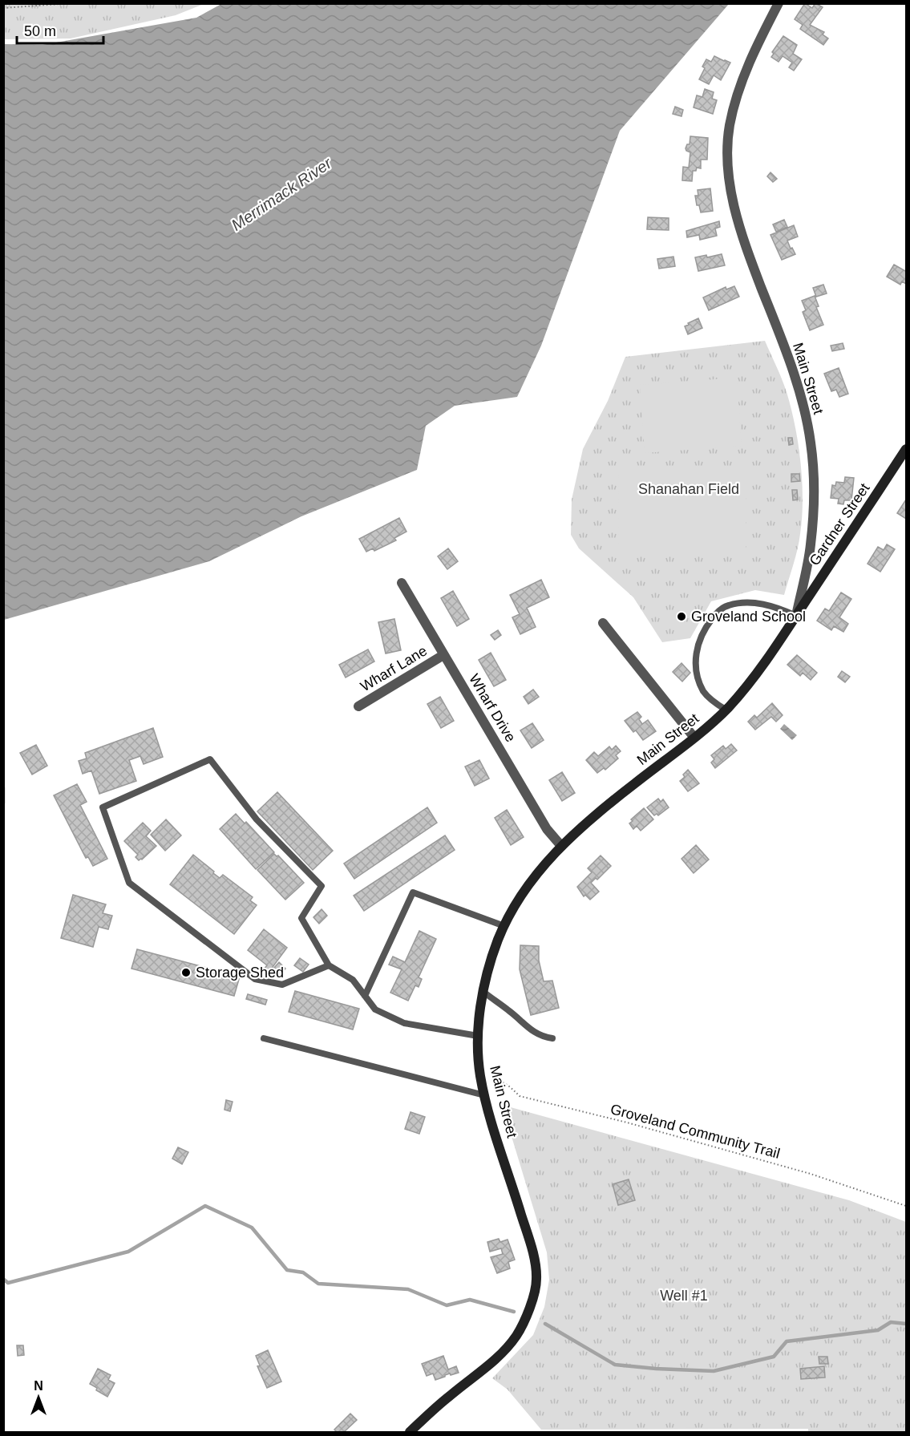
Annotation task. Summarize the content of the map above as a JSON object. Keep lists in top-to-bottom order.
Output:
{
  "streets": {
    "main road": ["Main Street", "Gardner Street"],
    "street": ["Wharf Lane", "Wharf Drive"],
    "path": ["Groveland Community Trail"]
  },
  "crossings": [
    ["Main Street", "Gardner Street"],
    ["Main Street", "Wharf Drive"],
    ["Main Street", "Groveland Community Trail"],
    ["Wharf Lane", "Wharf Drive"]
  ],
  "water": ["Merrimack River"],
  "parks": ["Shanahan Field", "Well #1"],
  "places": ["Groveland School", "Storage Shed"],
  "scale_bar": "50 m",
  "north": "top"
}
